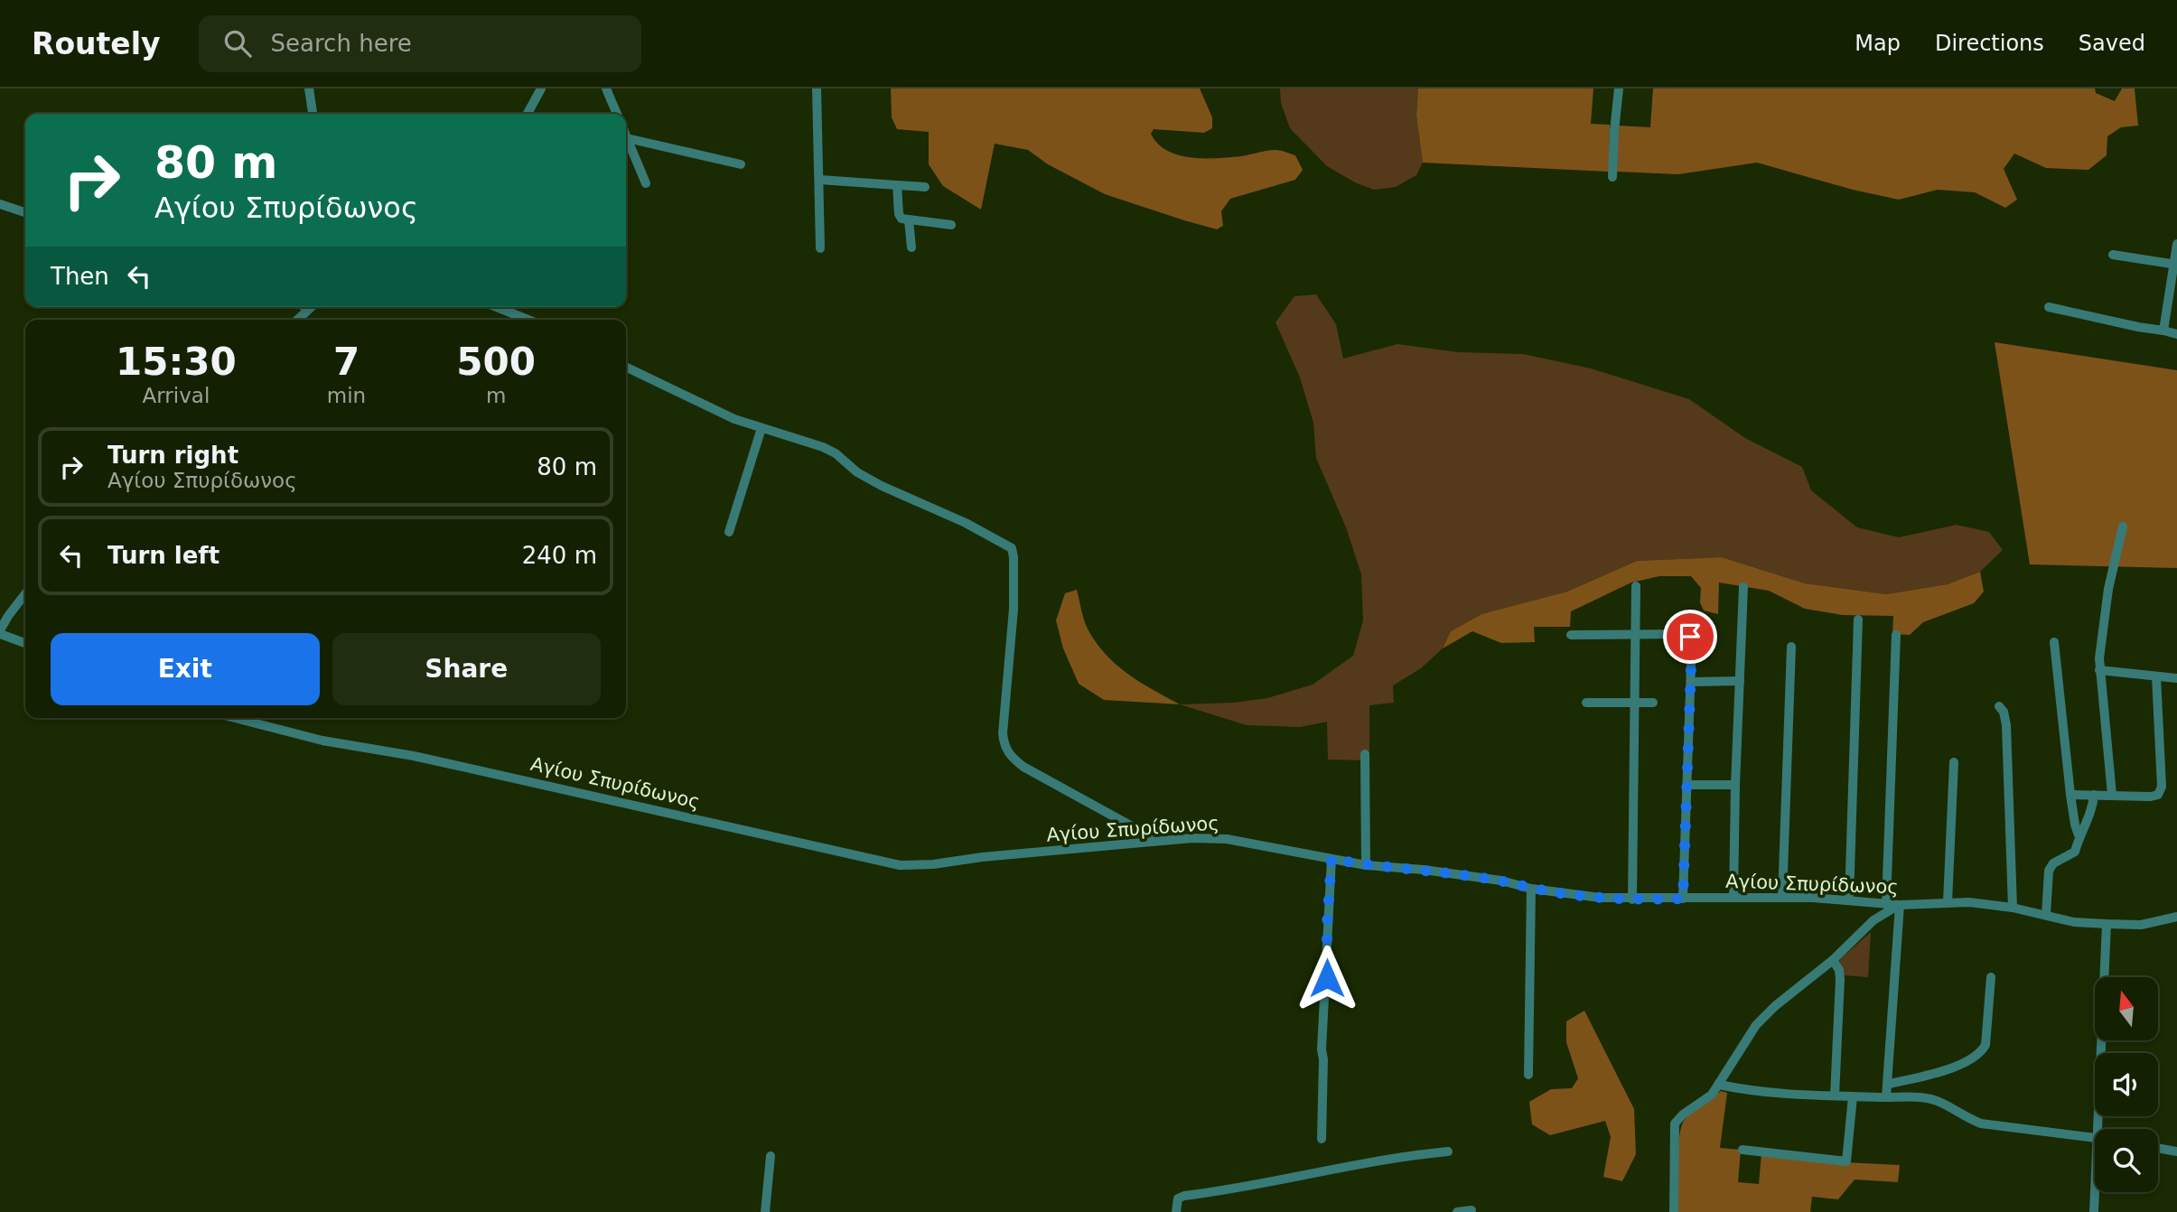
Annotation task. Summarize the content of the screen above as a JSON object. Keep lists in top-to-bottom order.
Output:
{
  "streets": {
    "street": ["Αγίου Σπυρίδωνος"]
  },
  "north": "top",
  "page": {
    "header": "Routely",
    "search": "Search here",
    "nav": ["Map", "Directions", "Saved"],
    "turn": ["80 m", "Αγίου Σπυρίδωνος"],
    "then": "Then",
    "eta": [
      "15:30",
      "Arrival",
      "7",
      "min",
      "500",
      "m"
    ],
    "list": [
      {
        "name": "Turn right",
        "note": "Αγίου Σπυρίδωνος",
        "value": "80 m"
      },
      {
        "name": "Turn left",
        "value": "240 m"
      }
    ],
    "buttons": ["Exit", "Share"]
  }
}
